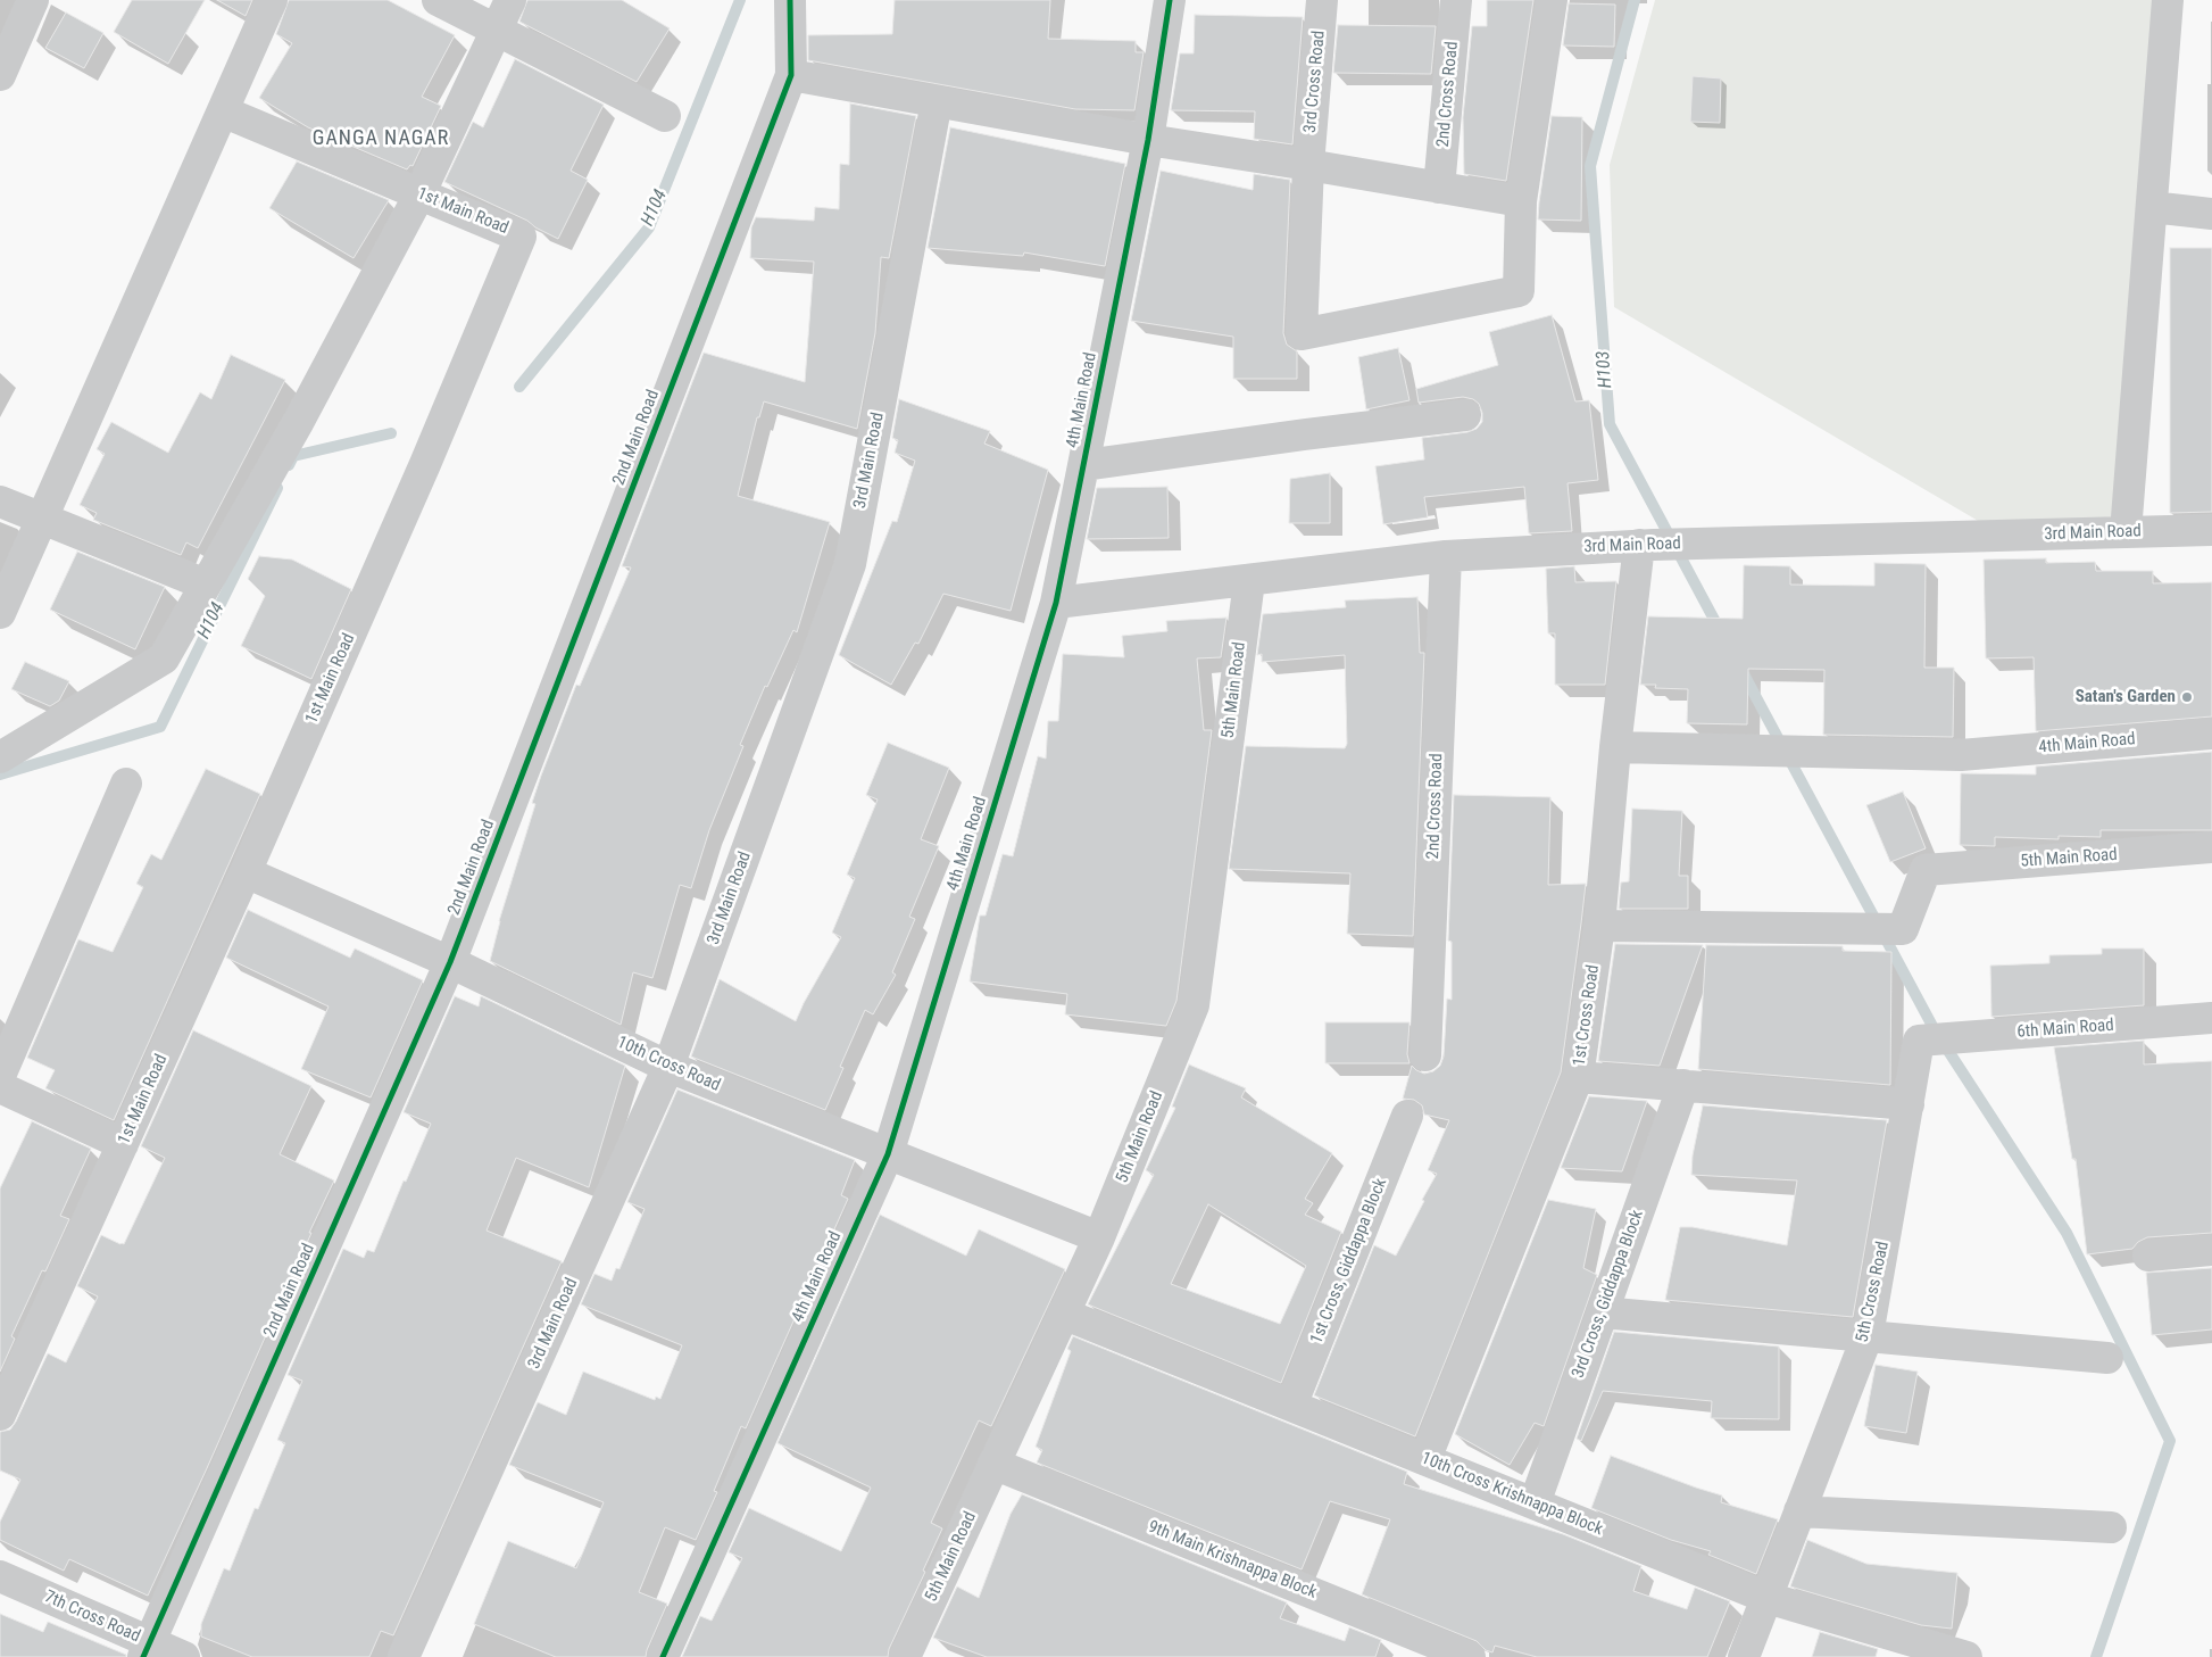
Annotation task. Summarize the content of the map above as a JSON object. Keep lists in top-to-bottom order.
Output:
{
  "streets": {
    "street": [
      "3rd Cross Road",
      "2nd Cross Road",
      "1st Main Road",
      "4th Main Road",
      "2nd Main Road",
      "3rd Main Road",
      "5th Main Road",
      "1st Cross Road",
      "6th Main Road",
      "10th Cross Road",
      "1st Cross, Giddappa Block",
      "5th Cross Road",
      "3rd Cross, Giddappa Block",
      "10th Cross Krishnappa Block",
      "9th Main Krishnappa Block",
      "7th Cross Road"
    ]
  },
  "crossings": [
    ["2nd Cross Road", "3rd Main Road"],
    ["1st Main Road", "10th Cross Road"],
    ["4th Main Road", "3rd Main Road"],
    ["4th Main Road", "1st Cross Road"],
    ["4th Main Road", "10th Cross Road"],
    ["2nd Main Road", "10th Cross Road"],
    ["2nd Main Road", "7th Cross Road"],
    ["3rd Main Road", "5th Main Road"],
    ["3rd Main Road", "1st Cross Road"],
    ["3rd Main Road", "10th Cross Road"],
    ["5th Main Road", "1st Cross Road"],
    ["5th Main Road", "10th Cross Road"],
    ["5th Main Road", "10th Cross Krishnappa Block"],
    ["5th Main Road", "9th Main Krishnappa Block"],
    ["1st Cross Road", "10th Cross Krishnappa Block"],
    ["6th Main Road", "5th Cross Road"],
    ["1st Cross, Giddappa Block", "10th Cross Krishnappa Block"],
    ["5th Cross Road", "10th Cross Krishnappa Block"],
    ["3rd Cross, Giddappa Block", "10th Cross Krishnappa Block"]
  ],
  "districts": ["GANGA NAGAR"],
  "water": ["H104", "H103"],
  "places": ["Satan's Garden"]
}
